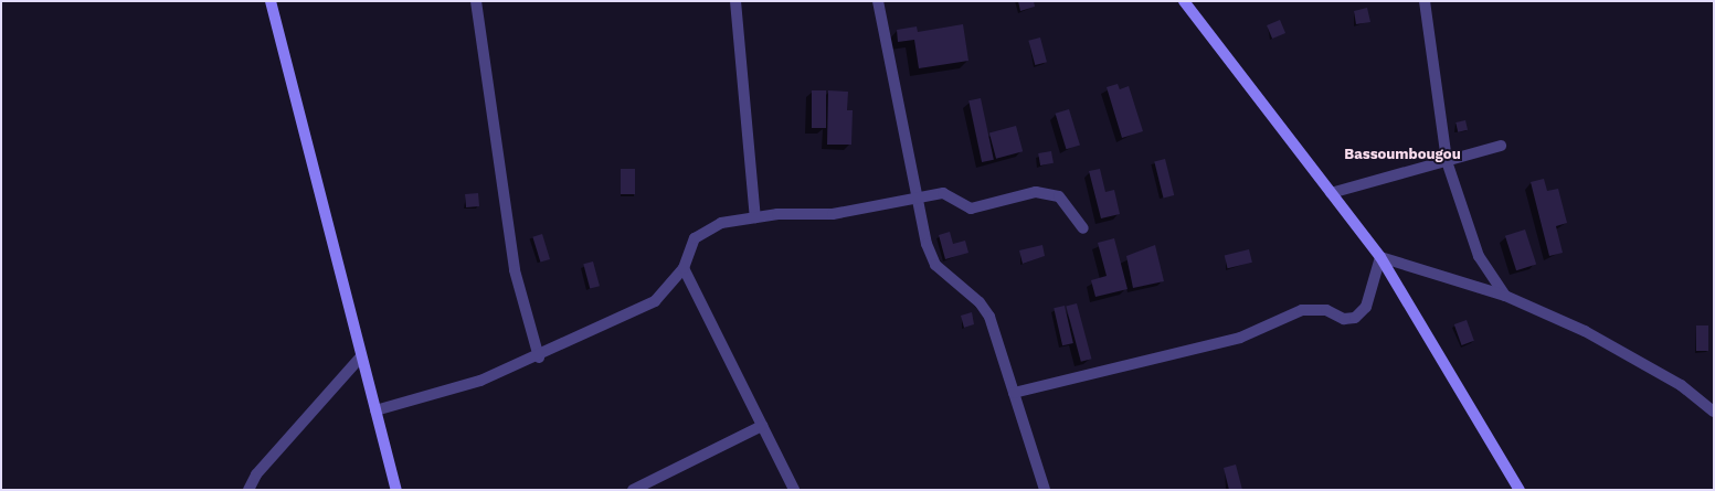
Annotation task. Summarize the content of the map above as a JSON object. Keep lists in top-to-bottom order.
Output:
{
  "districts": ["Bassoumbougou"]
}
